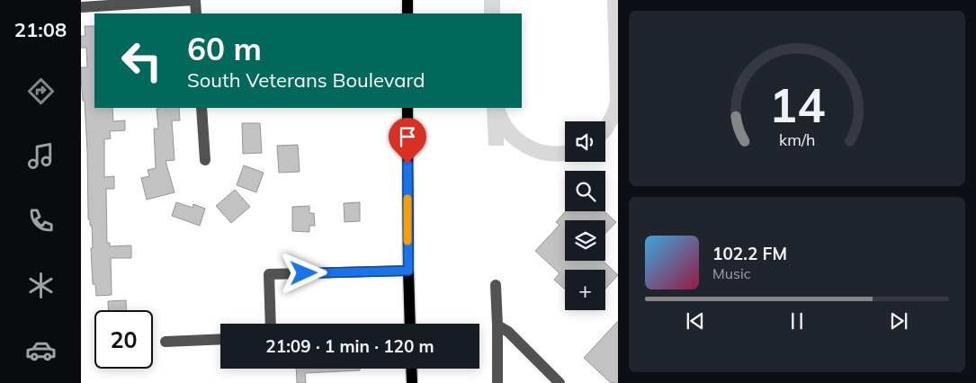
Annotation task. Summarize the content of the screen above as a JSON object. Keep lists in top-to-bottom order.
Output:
{
  "page": {
    "tabs": "21:08",
    "turn": ["60 m", "South Veterans Boulevard"],
    "map_buttons": "+",
    "song": ["102.2 FM", "Music"],
    "limit": "20",
    "trip": "21:09 · 1 min · 120 m",
    "gauge": ["14", "km/h"]
  }
}
